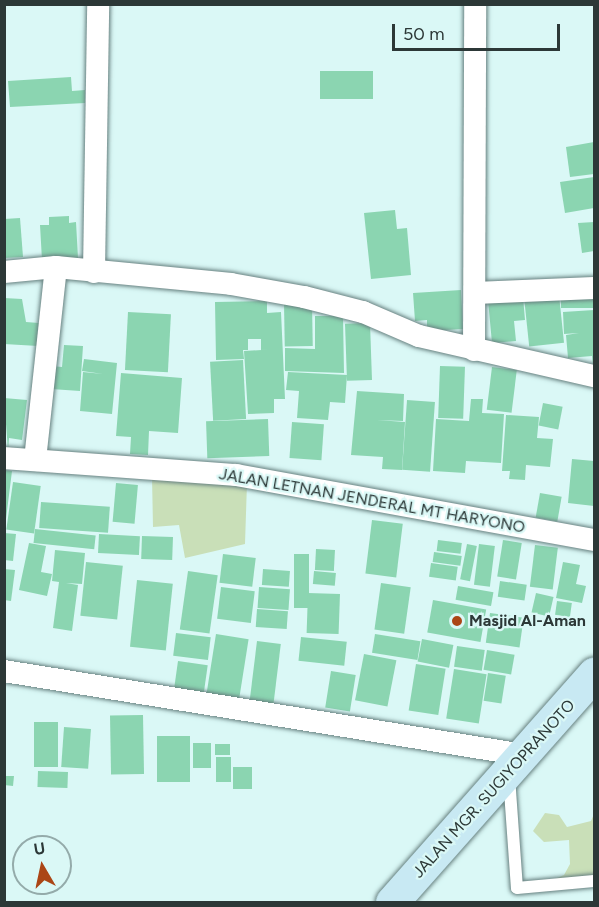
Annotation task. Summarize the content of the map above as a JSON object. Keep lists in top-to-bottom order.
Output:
{
  "streets": {
    "main road": ["JALAN MGR. SUGIYOPRANOTO"],
    "street": ["JALAN LETNAN JENDERAL MT HARYONO"]
  },
  "places": ["Masjid Al-Aman"],
  "scale_bar": "50 m",
  "north": "top"
}
